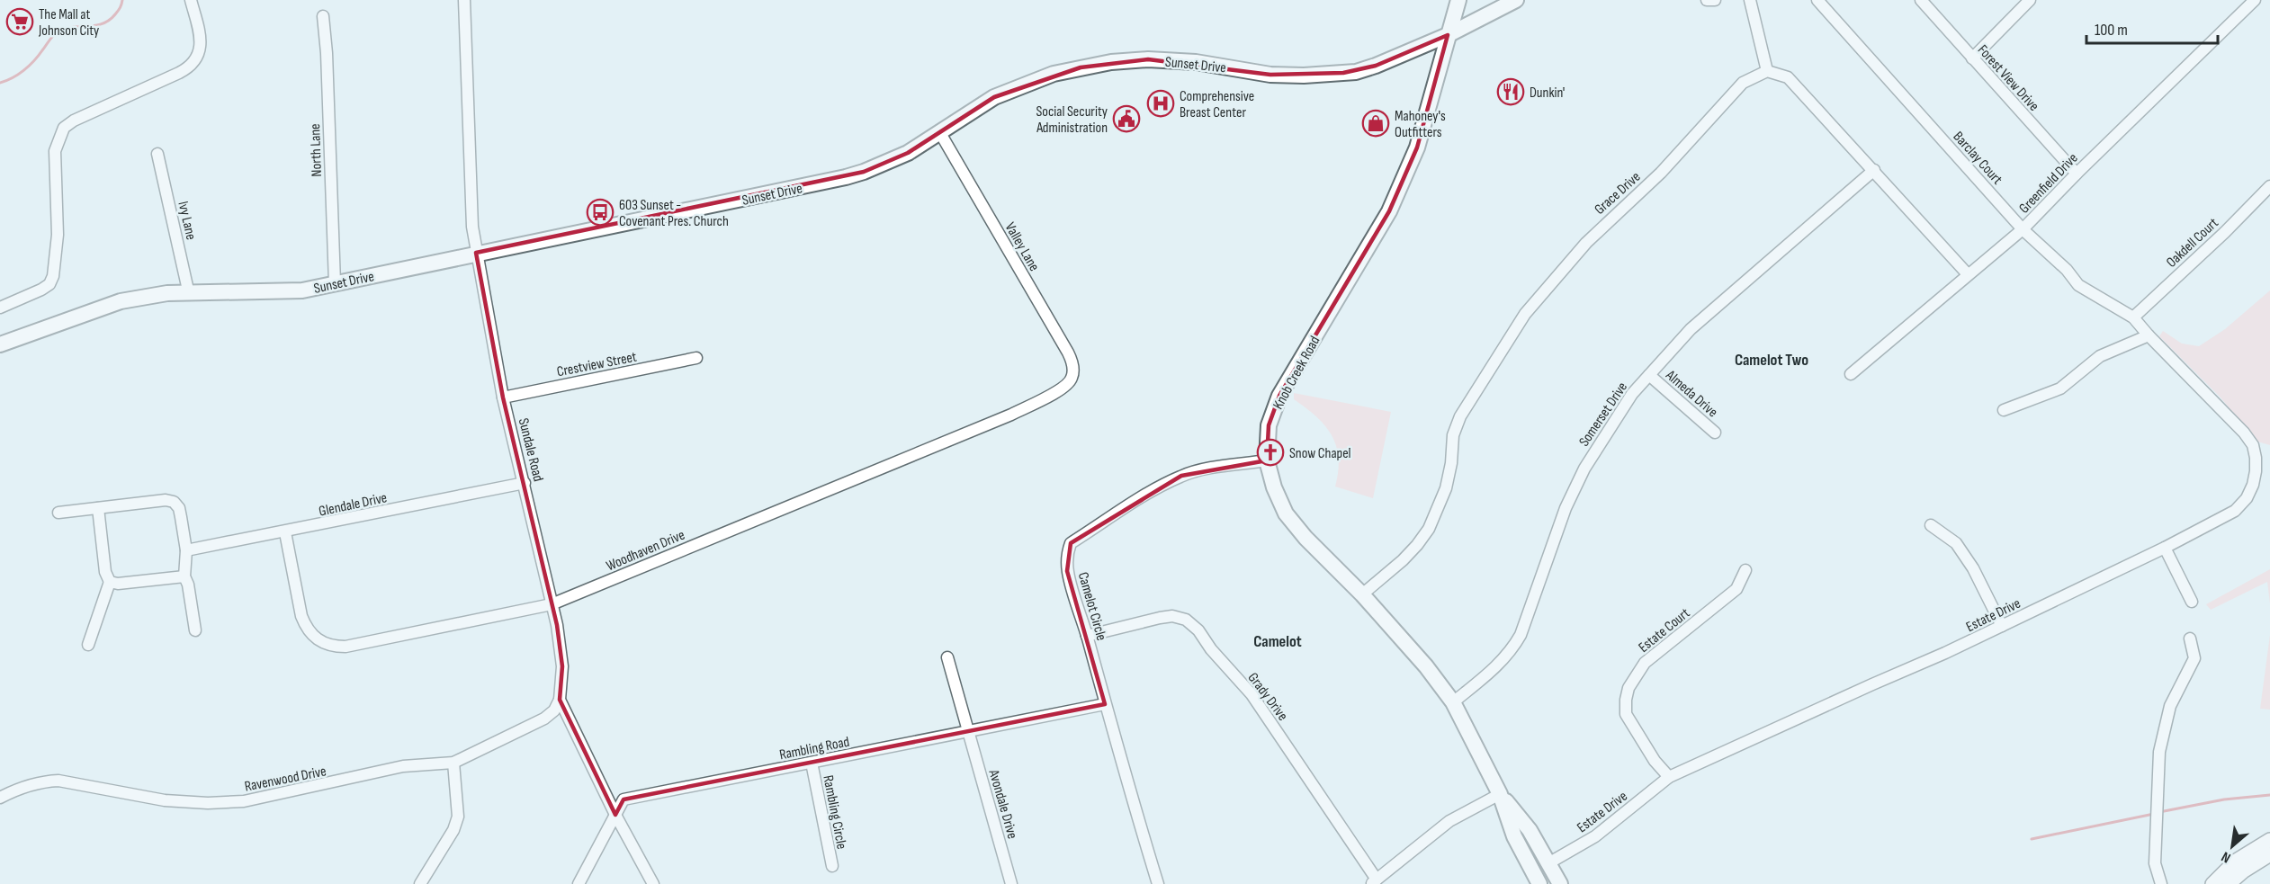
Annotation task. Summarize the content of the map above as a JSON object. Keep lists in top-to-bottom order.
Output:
{
  "streets": {
    "main road": ["Sunset Drive", "Knob Creek Road"],
    "street": [
      "Forest View Drive",
      "North Lane",
      "Barclay Court",
      "Greenfield Drive",
      "Grace Drive",
      "Ivy Lane",
      "Oakdell Court",
      "Valley Lane",
      "Crestview Street",
      "Almeda Drive",
      "Somerset Drive",
      "Sundale Road",
      "Glendale Drive",
      "Woodhaven Drive",
      "Camelot Circle",
      "Estate Drive",
      "Estate Court",
      "Grady Drive",
      "Rambling Road",
      "Ravenwood Drive",
      "Avondale Drive",
      "Rambling Circle"
    ]
  },
  "crossings": [
    ["Sunset Drive", "North Lane"],
    ["Sunset Drive", "Ivy Lane"],
    ["Sunset Drive", "Valley Lane"],
    ["Sunset Drive", "Knob Creek Road"],
    ["Sunset Drive", "Sundale Road"],
    ["Forest View Drive", "Greenfield Drive"],
    ["Barclay Court", "Greenfield Drive"],
    ["Barclay Court", "Oakdell Court"],
    ["Barclay Court", "Estate Drive"],
    ["Grace Drive", "Knob Creek Road"],
    ["Oakdell Court", "Estate Drive"],
    ["Valley Lane", "Woodhaven Drive"],
    ["Crestview Street", "Sundale Road"],
    ["Knob Creek Road", "Somerset Drive"],
    ["Knob Creek Road", "Camelot Circle"],
    ["Knob Creek Road", "Estate Drive"],
    ["Almeda Drive", "Somerset Drive"],
    ["Sundale Road", "Glendale Drive"],
    ["Sundale Road", "Woodhaven Drive"],
    ["Sundale Road", "Ravenwood Drive"],
    ["Glendale Drive", "Woodhaven Drive"],
    ["Camelot Circle", "Grady Drive"],
    ["Camelot Circle", "Rambling Road"],
    ["Estate Drive", "Estate Court"],
    ["Rambling Road", "Avondale Drive"],
    ["Rambling Road", "Rambling Circle"]
  ],
  "districts": ["Camelot Two", "Camelot"],
  "places": {
    "supermarket": ["The Mall at Johnson City"],
    "restaurant": ["Dunkin'"],
    "hospital": ["Comprehensive Breast Center"],
    "public building": ["Social Security Administration"],
    "shop": ["Mahoney's Outfitters"],
    "bus stop": ["603 Sunset - Covenant Pres. Church"],
    "church": ["Snow Chapel"]
  },
  "scale_bar": "100 m",
  "north": "bottom left"
}
